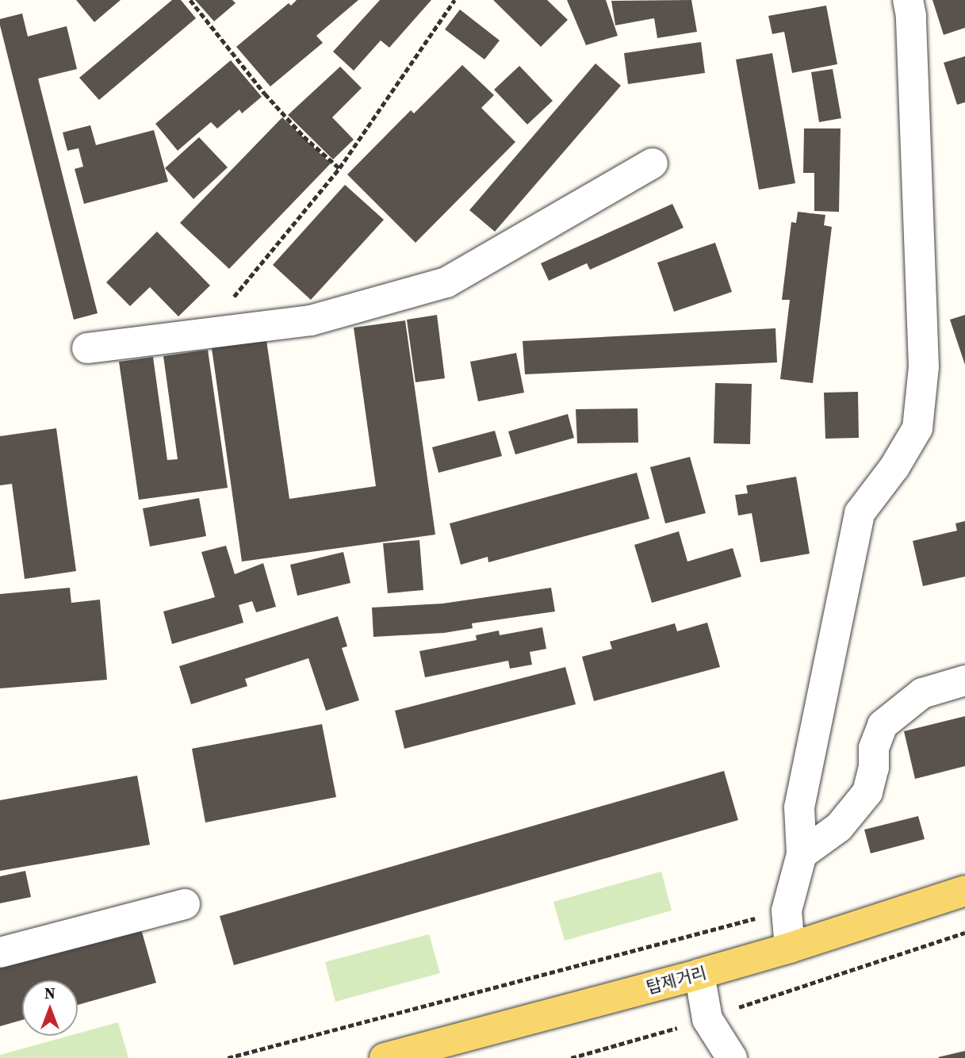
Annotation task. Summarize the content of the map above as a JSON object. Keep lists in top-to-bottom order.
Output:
{
  "streets": {
    "main road": ["탑제거리"]
  },
  "north": "top"
}
